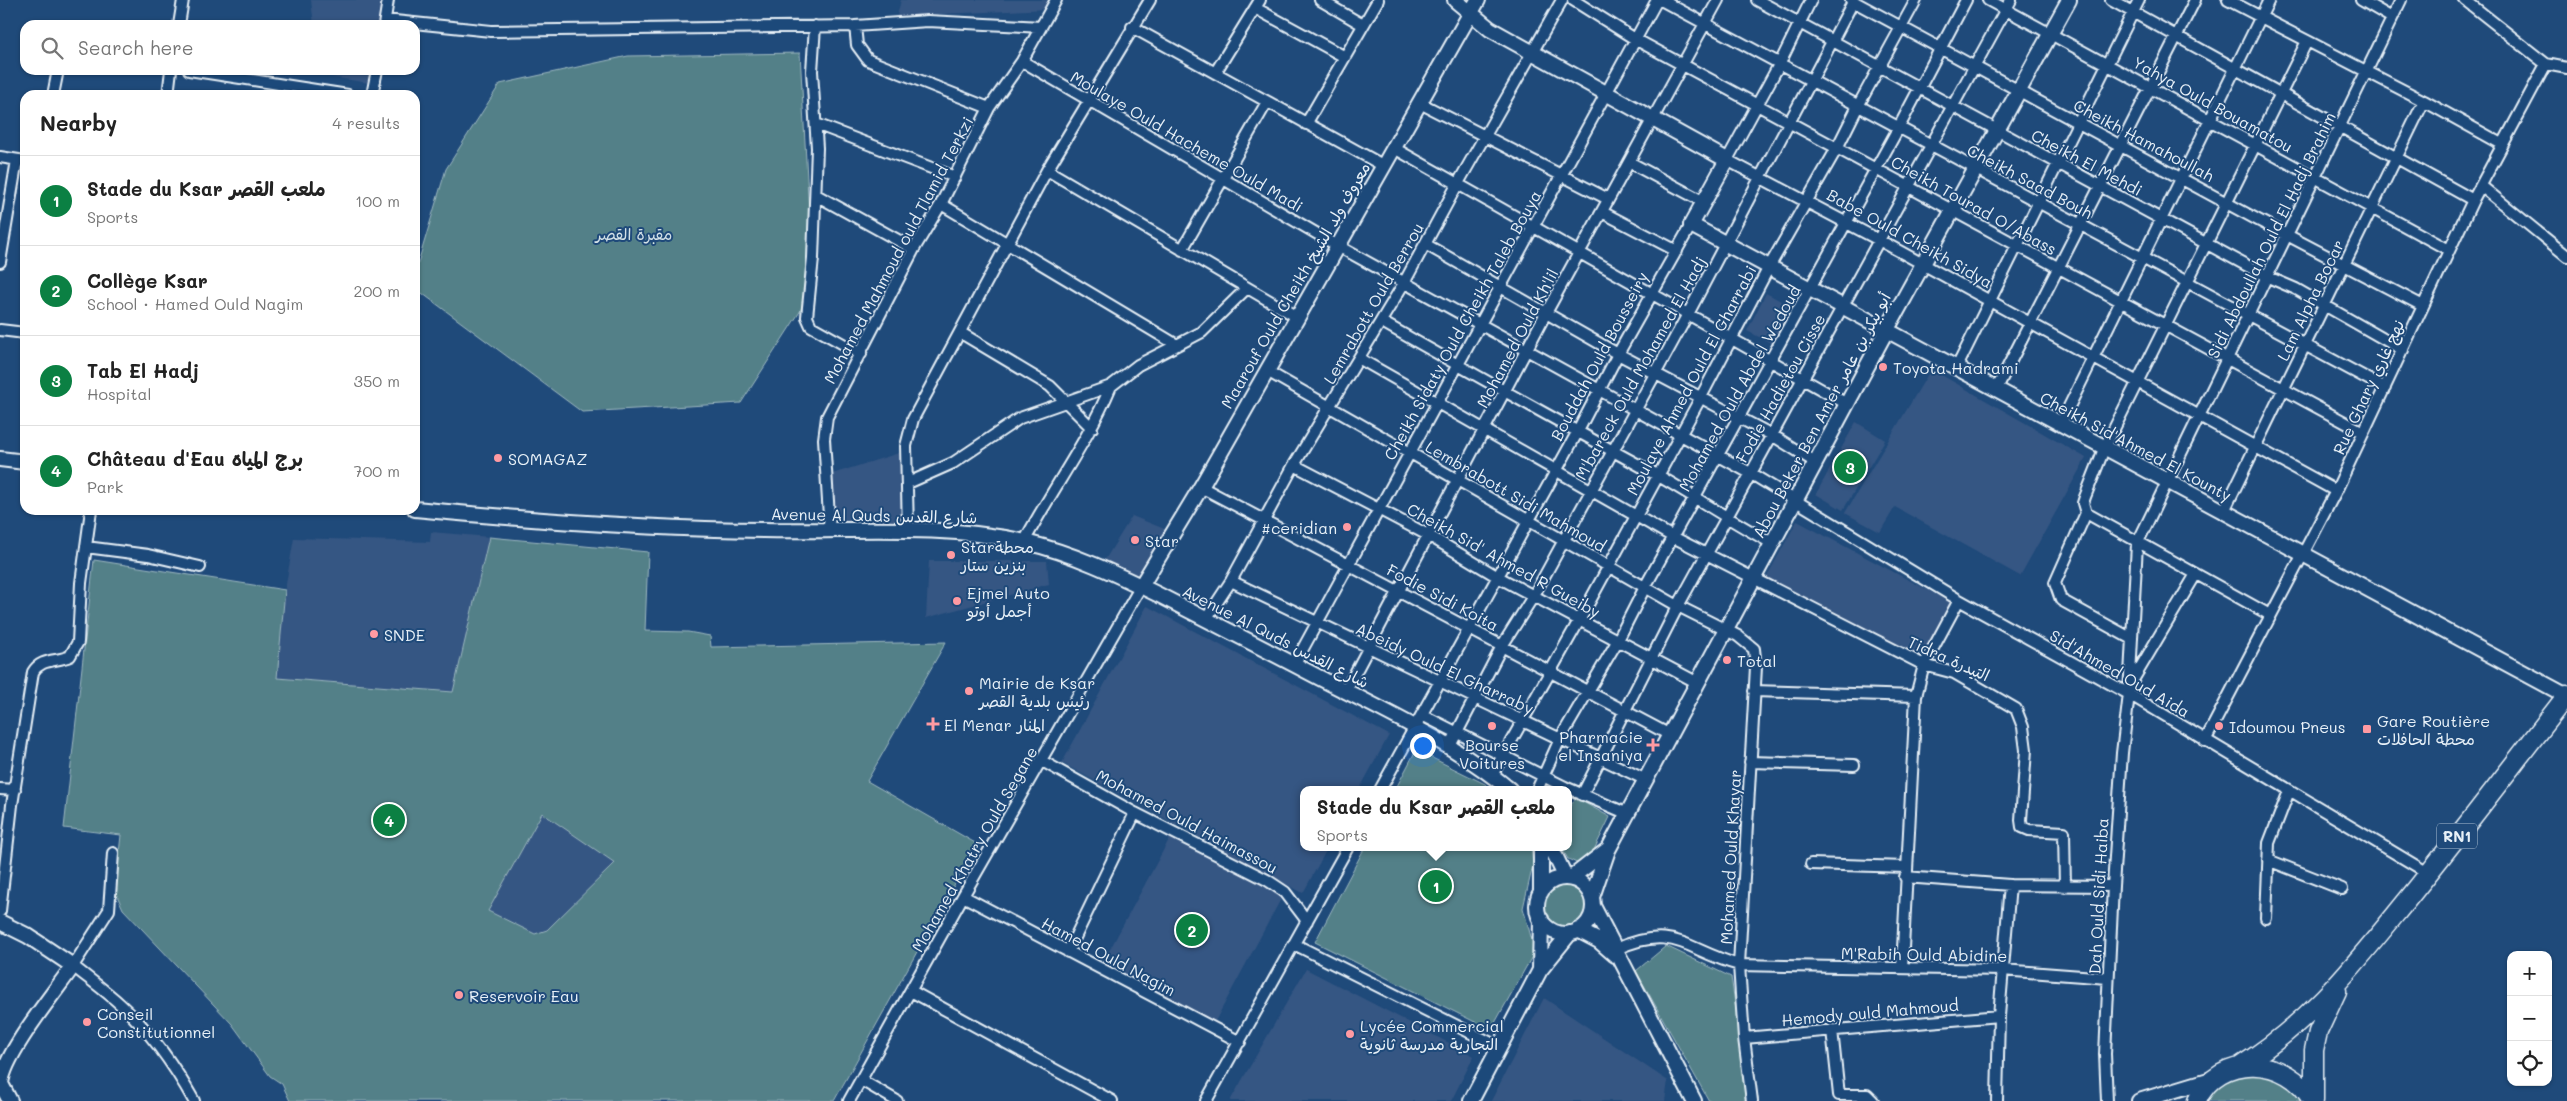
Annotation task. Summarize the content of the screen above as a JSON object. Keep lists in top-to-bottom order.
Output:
{
  "streets": {
    "highway": ["RN1"],
    "street": [
      "Yahya Ould Bouamatou",
      "Cheikh Hamahoullah",
      "Moulaye Ould Hacheme Ould Madi",
      "Cheikh El Mehdi",
      "Cheikh Saad Bouh",
      "Cheikh Tourad O/Abass",
      "Sidi Abdoullah Ould El Hadj Brahim",
      "Babe Ould Cheikh Sidya",
      "Mohamed Mahmoud ould Tlamid Terkzi",
      "Maarouf Ould Cheikh معروف ولد الشيخ",
      "Lam Alpha Bocar",
      "Lemrabott Ould Berrou",
      "Cheikh Sidaty Ould Cheikh Taleb Bouya",
      "Mohamed Ould Kh'lil",
      "Bouddah Ould Bousseiry",
      "M'bareck Ould Mohamed El Hadj",
      "Moulaye Ahmed Ould El Gharrabi",
      "Rue Ghary نهج غاري",
      "Mohamed Ould Abdel Wedoud",
      "Fodie Hadietou Cisse",
      "Abou Beker Ben Amer أبو بيكر بن عامر",
      "Cheikh Sid'Ahmed El Kounty",
      "Lembrabott Sidi Mahmoud",
      "Avenue Al Quds شارع القدس",
      "Cheikh Sid' Ahmed R Gueiby",
      "Fodie Sidi Koita",
      "Tidra التيدرة",
      "Abeidy Ould El Gharraby",
      "Sid'Ahmed Oud Aida",
      "Mohamed Ould Haimassou",
      "Mohamed Khatry Ould Segane",
      "Mohamed Ould Khayar",
      "Dah Ould Sidi Haiba",
      "M'Rabih Ould Abidine",
      "Hamed Ould Nagim",
      "Hemody ould Mahmoud"
    ]
  },
  "crossings": [
    ["Yahya Ould Bouamatou", "Sidi Abdoullah Ould El Hadj Brahim"],
    ["Yahya Ould Bouamatou", "Lam Alpha Bocar"],
    ["Yahya Ould Bouamatou", "Rue Ghary نهج غاري"],
    ["Yahya Ould Bouamatou", "Fodie Hadietou Cisse"],
    ["Yahya Ould Bouamatou", "Abou Beker Ben Amer أبو بيكر بن عامر"],
    ["Cheikh Hamahoullah", "Sidi Abdoullah Ould El Hadj Brahim"],
    ["Cheikh Hamahoullah", "Lam Alpha Bocar"],
    ["Cheikh Hamahoullah", "M'bareck Ould Mohamed El Hadj"],
    ["Cheikh Hamahoullah", "Moulaye Ahmed Ould El Gharrabi"],
    ["Cheikh Hamahoullah", "Rue Ghary نهج غاري"],
    ["Cheikh Hamahoullah", "Mohamed Ould Abdel Wedoud"],
    ["Cheikh Hamahoullah", "Fodie Hadietou Cisse"],
    ["Cheikh Hamahoullah", "Abou Beker Ben Amer أبو بيكر بن عامر"],
    ["Moulaye Ould Hacheme Ould Madi", "Mohamed Mahmoud ould Tlamid Terkzi"],
    ["Moulaye Ould Hacheme Ould Madi", "Maarouf Ould Cheikh معروف ولد الشيخ"],
    ["Moulaye Ould Hacheme Ould Madi", "Lemrabott Ould Berrou"],
    ["Moulaye Ould Hacheme Ould Madi", "Cheikh Sidaty Ould Cheikh Taleb Bouya"],
    ["Moulaye Ould Hacheme Ould Madi", "Mohamed Ould Kh'lil"],
    ["Moulaye Ould Hacheme Ould Madi", "Bouddah Ould Bousseiry"],
    ["Moulaye Ould Hacheme Ould Madi", "Sid'Ahmed Oud Aida"],
    ["Cheikh El Mehdi", "Sidi Abdoullah Ould El Hadj Brahim"],
    ["Cheikh El Mehdi", "Lam Alpha Bocar"],
    ["Cheikh El Mehdi", "Bouddah Ould Bousseiry"],
    ["Cheikh El Mehdi", "M'bareck Ould Mohamed El Hadj"],
    ["Cheikh El Mehdi", "Moulaye Ahmed Ould El Gharrabi"],
    ["Cheikh El Mehdi", "Rue Ghary نهج غاري"],
    ["Cheikh El Mehdi", "Mohamed Ould Abdel Wedoud"],
    ["Cheikh El Mehdi", "Fodie Hadietou Cisse"],
    ["Cheikh El Mehdi", "Abou Beker Ben Amer أبو بيكر بن عامر"],
    ["Cheikh Saad Bouh", "Sidi Abdoullah Ould El Hadj Brahim"],
    ["Cheikh Saad Bouh", "Lam Alpha Bocar"],
    ["Cheikh Saad Bouh", "Mohamed Ould Kh'lil"],
    ["Cheikh Saad Bouh", "Bouddah Ould Bousseiry"],
    ["Cheikh Saad Bouh", "M'bareck Ould Mohamed El Hadj"],
    ["Cheikh Saad Bouh", "Moulaye Ahmed Ould El Gharrabi"],
    ["Cheikh Saad Bouh", "Rue Ghary نهج غاري"],
    ["Cheikh Saad Bouh", "Mohamed Ould Abdel Wedoud"],
    ["Cheikh Saad Bouh", "Fodie Hadietou Cisse"],
    ["Cheikh Saad Bouh", "Abou Beker Ben Amer أبو بيكر بن عامر"],
    ["Cheikh Tourad O/Abass", "Sidi Abdoullah Ould El Hadj Brahim"],
    ["Cheikh Tourad O/Abass", "Lam Alpha Bocar"],
    ["Cheikh Tourad O/Abass", "Cheikh Sidaty Ould Cheikh Taleb Bouya"],
    ["Cheikh Tourad O/Abass", "Mohamed Ould Kh'lil"],
    ["Cheikh Tourad O/Abass", "Bouddah Ould Bousseiry"],
    ["Cheikh Tourad O/Abass", "M'bareck Ould Mohamed El Hadj"],
    ["Cheikh Tourad O/Abass", "Moulaye Ahmed Ould El Gharrabi"],
    ["Cheikh Tourad O/Abass", "Rue Ghary نهج غاري"],
    ["Cheikh Tourad O/Abass", "Mohamed Ould Abdel Wedoud"],
    ["Cheikh Tourad O/Abass", "Fodie Hadietou Cisse"],
    ["Cheikh Tourad O/Abass", "Abou Beker Ben Amer أبو بيكر بن عامر"],
    ["Sidi Abdoullah Ould El Hadj Brahim", "Babe Ould Cheikh Sidya"],
    ["Sidi Abdoullah Ould El Hadj Brahim", "Cheikh Sid'Ahmed El Kounty"],
    ["Sidi Abdoullah Ould El Hadj Brahim", "Dah Ould Sidi Haiba"],
    ["Babe Ould Cheikh Sidya", "Maarouf Ould Cheikh معروف ولد الشيخ"],
    ["Babe Ould Cheikh Sidya", "Lam Alpha Bocar"],
    ["Babe Ould Cheikh Sidya", "Lemrabott Ould Berrou"],
    ["Babe Ould Cheikh Sidya", "Cheikh Sidaty Ould Cheikh Taleb Bouya"],
    ["Babe Ould Cheikh Sidya", "Mohamed Ould Kh'lil"],
    ["Babe Ould Cheikh Sidya", "Bouddah Ould Bousseiry"],
    ["Babe Ould Cheikh Sidya", "M'bareck Ould Mohamed El Hadj"],
    ["Babe Ould Cheikh Sidya", "Moulaye Ahmed Ould El Gharrabi"],
    ["Babe Ould Cheikh Sidya", "Rue Ghary نهج غاري"],
    ["Babe Ould Cheikh Sidya", "Mohamed Ould Abdel Wedoud"],
    ["Babe Ould Cheikh Sidya", "Fodie Hadietou Cisse"],
    ["Babe Ould Cheikh Sidya", "Abou Beker Ben Amer أبو بيكر بن عامر"],
    ["Mohamed Mahmoud ould Tlamid Terkzi", "Avenue Al Quds شارع القدس"],
    ["Maarouf Ould Cheikh معروف ولد الشيخ", "Lembrabott Sidi Mahmoud"],
    ["Maarouf Ould Cheikh معروف ولد الشيخ", "Avenue Al Quds شارع القدس"],
    ["Maarouf Ould Cheikh معروف ولد الشيخ", "Fodie Sidi Koita"],
    ["Maarouf Ould Cheikh معروف ولد الشيخ", "Mohamed Khatry Ould Segane"],
    ["Lam Alpha Bocar", "Cheikh Sid'Ahmed El Kounty"],
    ["Lemrabott Ould Berrou", "Lembrabott Sidi Mahmoud"],
    ["Lemrabott Ould Berrou", "Avenue Al Quds شارع القدس"],
    ["Lemrabott Ould Berrou", "Cheikh Sid' Ahmed R Gueiby"],
    ["Lemrabott Ould Berrou", "Fodie Sidi Koita"],
    ["Lemrabott Ould Berrou", "Tidra التيدرة"],
    ["Lemrabott Ould Berrou", "Abeidy Ould El Gharraby"],
    ["Cheikh Sidaty Ould Cheikh Taleb Bouya", "Lembrabott Sidi Mahmoud"],
    ["Cheikh Sidaty Ould Cheikh Taleb Bouya", "Avenue Al Quds شارع القدس"],
    ["Cheikh Sidaty Ould Cheikh Taleb Bouya", "Cheikh Sid' Ahmed R Gueiby"],
    ["Cheikh Sidaty Ould Cheikh Taleb Bouya", "Fodie Sidi Koita"],
    ["Cheikh Sidaty Ould Cheikh Taleb Bouya", "Tidra التيدرة"],
    ["Cheikh Sidaty Ould Cheikh Taleb Bouya", "Abeidy Ould El Gharraby"],
    ["Mohamed Ould Kh'lil", "Lembrabott Sidi Mahmoud"],
    ["Mohamed Ould Kh'lil", "Avenue Al Quds شارع القدس"],
    ["Mohamed Ould Kh'lil", "Cheikh Sid' Ahmed R Gueiby"],
    ["Mohamed Ould Kh'lil", "Fodie Sidi Koita"],
    ["Mohamed Ould Kh'lil", "Tidra التيدرة"],
    ["Mohamed Ould Kh'lil", "Abeidy Ould El Gharraby"],
    ["Bouddah Ould Bousseiry", "Cheikh Sid'Ahmed El Kounty"],
    ["Bouddah Ould Bousseiry", "Lembrabott Sidi Mahmoud"],
    ["Bouddah Ould Bousseiry", "Avenue Al Quds شارع القدس"],
    ["Bouddah Ould Bousseiry", "Cheikh Sid' Ahmed R Gueiby"],
    ["Bouddah Ould Bousseiry", "Fodie Sidi Koita"],
    ["Bouddah Ould Bousseiry", "Tidra التيدرة"],
    ["Bouddah Ould Bousseiry", "Abeidy Ould El Gharraby"],
    ["Bouddah Ould Bousseiry", "Sid'Ahmed Oud Aida"],
    ["M'bareck Ould Mohamed El Hadj", "Cheikh Sid'Ahmed El Kounty"],
    ["M'bareck Ould Mohamed El Hadj", "Lembrabott Sidi Mahmoud"],
    ["M'bareck Ould Mohamed El Hadj", "Avenue Al Quds شارع القدس"],
    ["M'bareck Ould Mohamed El Hadj", "Cheikh Sid' Ahmed R Gueiby"],
    ["M'bareck Ould Mohamed El Hadj", "Fodie Sidi Koita"],
    ["M'bareck Ould Mohamed El Hadj", "Tidra التيدرة"],
    ["M'bareck Ould Mohamed El Hadj", "Abeidy Ould El Gharraby"],
    ["M'bareck Ould Mohamed El Hadj", "Sid'Ahmed Oud Aida"],
    ["Moulaye Ahmed Ould El Gharrabi", "Cheikh Sid'Ahmed El Kounty"],
    ["Moulaye Ahmed Ould El Gharrabi", "Lembrabott Sidi Mahmoud"],
    ["Moulaye Ahmed Ould El Gharrabi", "Avenue Al Quds شارع القدس"],
    ["Moulaye Ahmed Ould El Gharrabi", "Cheikh Sid' Ahmed R Gueiby"],
    ["Moulaye Ahmed Ould El Gharrabi", "Fodie Sidi Koita"],
    ["Moulaye Ahmed Ould El Gharrabi", "Tidra التيدرة"],
    ["Moulaye Ahmed Ould El Gharrabi", "Abeidy Ould El Gharraby"],
    ["Moulaye Ahmed Ould El Gharrabi", "Sid'Ahmed Oud Aida"],
    ["Rue Ghary نهج غاري", "Cheikh Sid'Ahmed El Kounty"],
    ["Rue Ghary نهج غاري", "Sid'Ahmed Oud Aida"],
    ["Mohamed Ould Abdel Wedoud", "Cheikh Sid'Ahmed El Kounty"],
    ["Mohamed Ould Abdel Wedoud", "Lembrabott Sidi Mahmoud"],
    ["Mohamed Ould Abdel Wedoud", "Cheikh Sid' Ahmed R Gueiby"],
    ["Mohamed Ould Abdel Wedoud", "Fodie Sidi Koita"],
    ["Mohamed Ould Abdel Wedoud", "Tidra التيدرة"],
    ["Mohamed Ould Abdel Wedoud", "Abeidy Ould El Gharraby"],
    ["Mohamed Ould Abdel Wedoud", "Sid'Ahmed Oud Aida"],
    ["Fodie Hadietou Cisse", "Cheikh Sid'Ahmed El Kounty"],
    ["Fodie Hadietou Cisse", "Lembrabott Sidi Mahmoud"],
    ["Fodie Hadietou Cisse", "Cheikh Sid' Ahmed R Gueiby"],
    ["Fodie Hadietou Cisse", "Fodie Sidi Koita"],
    ["Fodie Hadietou Cisse", "Tidra التيدرة"],
    ["Fodie Hadietou Cisse", "Abeidy Ould El Gharraby"],
    ["Fodie Hadietou Cisse", "Sid'Ahmed Oud Aida"],
    ["Abou Beker Ben Amer أبو بيكر بن عامر", "Cheikh Sid'Ahmed El Kounty"],
    ["Abou Beker Ben Amer أبو بيكر بن عامر", "Lembrabott Sidi Mahmoud"],
    ["Abou Beker Ben Amer أبو بيكر بن عامر", "Cheikh Sid' Ahmed R Gueiby"],
    ["Abou Beker Ben Amer أبو بيكر بن عامر", "Fodie Sidi Koita"],
    ["Abou Beker Ben Amer أبو بيكر بن عامر", "Tidra التيدرة"],
    ["Abou Beker Ben Amer أبو بيكر بن عامر", "Abeidy Ould El Gharraby"],
    ["Abou Beker Ben Amer أبو بيكر بن عامر", "Sid'Ahmed Oud Aida"],
    ["Abou Beker Ben Amer أبو بيكر بن عامر", "Mohamed Ould Khayar"],
    ["Cheikh Sid'Ahmed El Kounty", "RN1"],
    ["Lembrabott Sidi Mahmoud", "Mohamed Ould Khayar"],
    ["Avenue Al Quds شارع القدس", "Mohamed Khatry Ould Segane"],
    ["Sid'Ahmed Oud Aida", "RN1"],
    ["Sid'Ahmed Oud Aida", "Dah Ould Sidi Haiba"],
    ["Mohamed Ould Haimassou", "Mohamed Khatry Ould Segane"],
    ["Mohamed Khatry Ould Segane", "Hamed Ould Nagim"],
    ["Mohamed Ould Khayar", "M'Rabih Ould Abidine"],
    ["Mohamed Ould Khayar", "Hemody ould Mahmoud"],
    ["Dah Ould Sidi Haiba", "M'Rabih Ould Abidine"]
  ],
  "parks": ["مقبرة القصر"],
  "places": {
    "other": [
      "Toyota Hadrami",
      "SOMAGAZ",
      "#ceridian",
      "Star",
      "Starمحطة بنزين ستار",
      "Ejmel Auto أجمل أوتو",
      "SNDE",
      "Total",
      "Mairie de Ksar رئيس بلدية القصر",
      "Bourse Voitures",
      "Idoumou Pneus",
      "Reservoir Eau",
      "Conseil Constitutionnel",
      "Lycée Commercial التجارية مدرسة ثانوية"
    ],
    "health": ["El Menar المنار", "Pharmacie el Insaniya"],
    "transit": ["Gare Routière محطة الحافلات"]
  },
  "page": {
    "search": "Search here",
    "heading": ["Nearby", "4 results"],
    "list": [
      {
        "mark": "1",
        "name": "Stade du Ksar ملعب القصر",
        "note": "Sports",
        "value": "100 m"
      },
      {
        "mark": "2",
        "name": "Collège Ksar",
        "note": "School · Hamed Ould Nagim",
        "value": "200 m"
      },
      {
        "mark": "3",
        "name": "Tab El Hadj",
        "note": "Hospital",
        "value": "350 m"
      },
      {
        "mark": "4",
        "name": "Château d'Eau برج المياه",
        "note": "Park",
        "value": "700 m"
      }
    ],
    "pins": [
      "3",
      "4",
      "1",
      "2"
    ],
    "popup": ["Stade du Ksar ملعب القصر", "Sports"],
    "map_buttons": ["+", "−"]
  }
}
